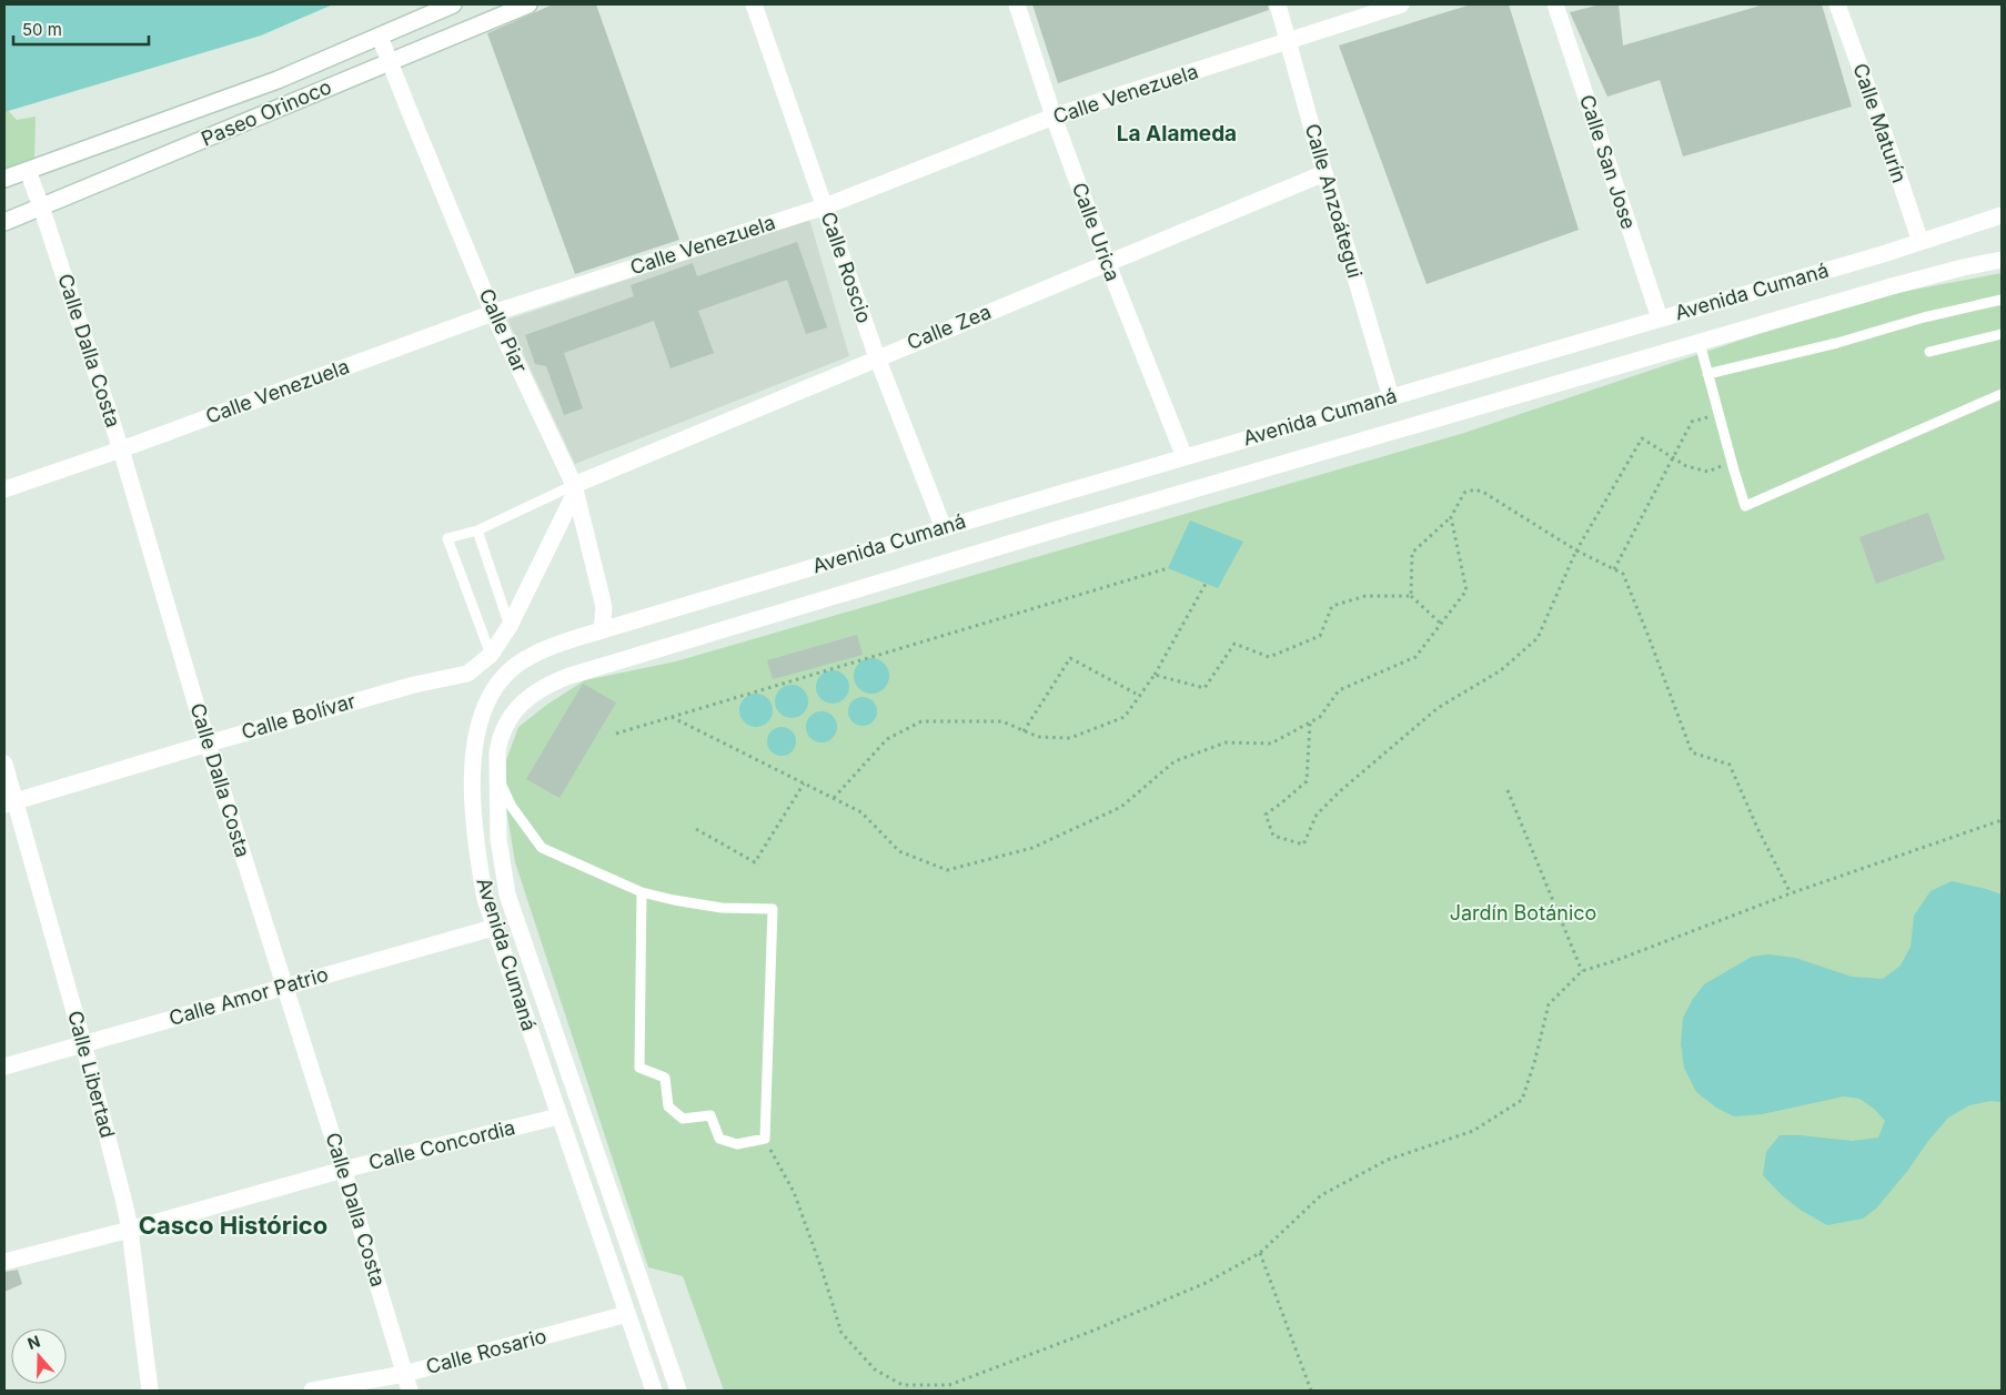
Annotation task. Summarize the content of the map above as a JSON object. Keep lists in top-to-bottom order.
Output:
{
  "streets": {
    "street": [
      "Calle Venezuela",
      "Paseo Orinoco",
      "Calle Maturín",
      "Calle San Jose",
      "Calle Anzoátegui",
      "Calle Urica",
      "Calle Roscio",
      "Avenida Cumaná",
      "Calle Zea",
      "Calle Piar",
      "Calle Dalla Costa",
      "Calle Bolívar",
      "Calle Amor Patrio",
      "Calle Libertad",
      "Calle Concordia",
      "Calle Rosario"
    ]
  },
  "crossings": [
    ["Calle Venezuela", "Calle Anzoátegui"],
    ["Calle Venezuela", "Calle Urica"],
    ["Calle Venezuela", "Calle Roscio"],
    ["Calle Venezuela", "Calle Piar"],
    ["Calle Venezuela", "Calle Dalla Costa"],
    ["Paseo Orinoco", "Calle Piar"],
    ["Paseo Orinoco", "Calle Dalla Costa"],
    ["Calle Maturín", "Avenida Cumaná"],
    ["Calle San Jose", "Avenida Cumaná"],
    ["Calle Anzoátegui", "Avenida Cumaná"],
    ["Calle Anzoátegui", "Calle Zea"],
    ["Calle Urica", "Avenida Cumaná"],
    ["Calle Urica", "Calle Zea"],
    ["Calle Roscio", "Avenida Cumaná"],
    ["Calle Roscio", "Calle Zea"],
    ["Avenida Cumaná", "Calle Piar"],
    ["Avenida Cumaná", "Calle Amor Patrio"],
    ["Avenida Cumaná", "Calle Concordia"],
    ["Avenida Cumaná", "Calle Rosario"],
    ["Calle Zea", "Calle Piar"],
    ["Calle Dalla Costa", "Calle Bolívar"],
    ["Calle Dalla Costa", "Calle Amor Patrio"],
    ["Calle Dalla Costa", "Calle Concordia"],
    ["Calle Dalla Costa", "Calle Rosario"],
    ["Calle Bolívar", "Calle Libertad"],
    ["Calle Amor Patrio", "Calle Libertad"],
    ["Calle Libertad", "Calle Concordia"]
  ],
  "districts": ["La Alameda", "Casco Histórico"],
  "parks": ["Jardín Botánico"],
  "scale_bar": "50 m",
  "north": "top"
}
